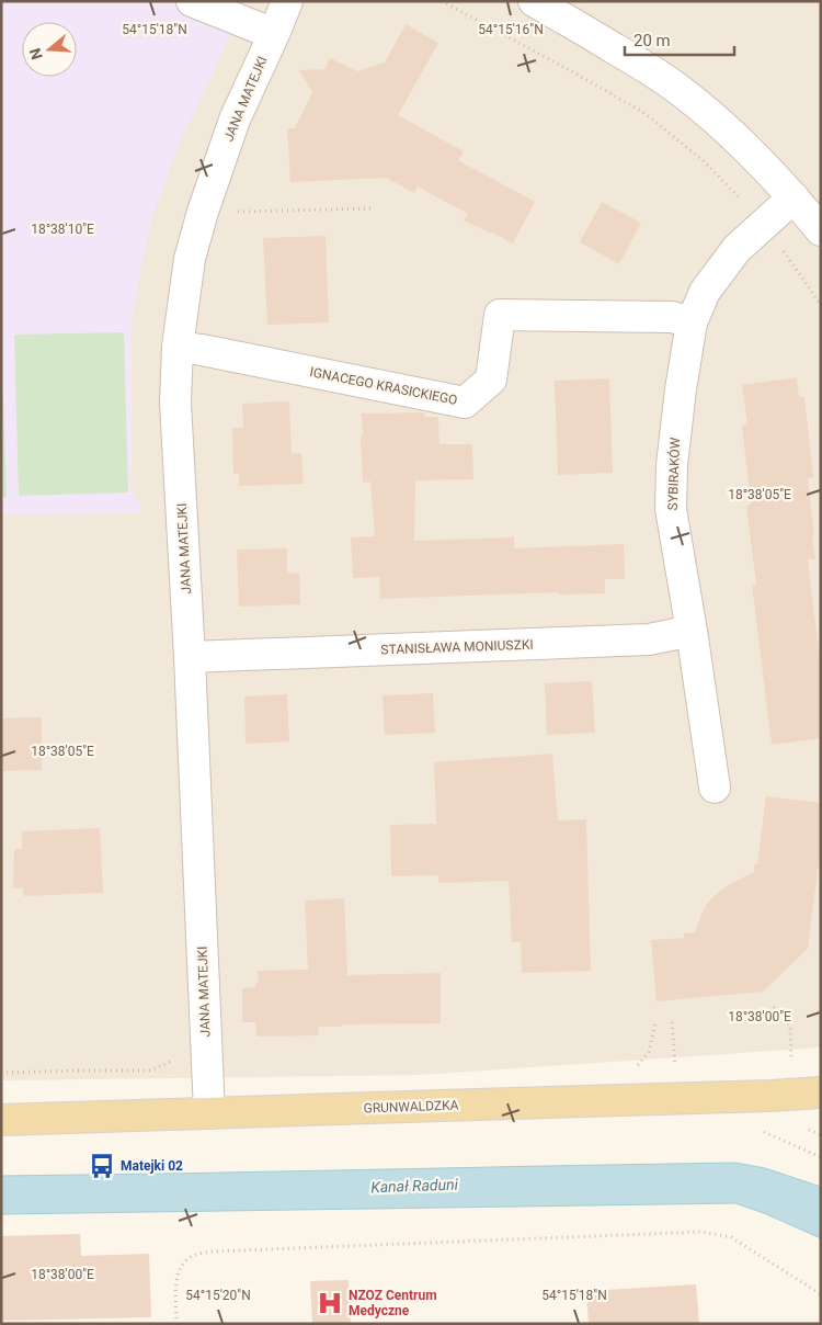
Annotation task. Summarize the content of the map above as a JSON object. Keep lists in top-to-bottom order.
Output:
{
  "streets": {
    "main road": ["GRUNWALDZKA"],
    "street": [
      "JANA MATEJKI",
      "IGNACEGO KRASICKIEGO",
      "SYBIRAKÓW",
      "STANISŁAWA MONIUSZKI"
    ]
  },
  "crossings": [
    ["JANA MATEJKI", "IGNACEGO KRASICKIEGO"],
    ["JANA MATEJKI", "STANISŁAWA MONIUSZKI"],
    ["JANA MATEJKI", "GRUNWALDZKA"],
    ["IGNACEGO KRASICKIEGO", "SYBIRAKÓW"],
    ["SYBIRAKÓW", "STANISŁAWA MONIUSZKI"]
  ],
  "water": ["Kanał Raduni"],
  "places": {
    "bus stop": ["Matejki 02"],
    "hospital": ["NZOZ Centrum Medyczne"]
  },
  "scale_bar": "20 m",
  "north": "left",
  "coordinates": [
    "54°15'18\"N",
    "54°15'16\"N",
    "18°38'10\"E",
    "18°38'05\"E",
    "18°38'00\"E",
    "54°15'20\"N"
  ]
}
